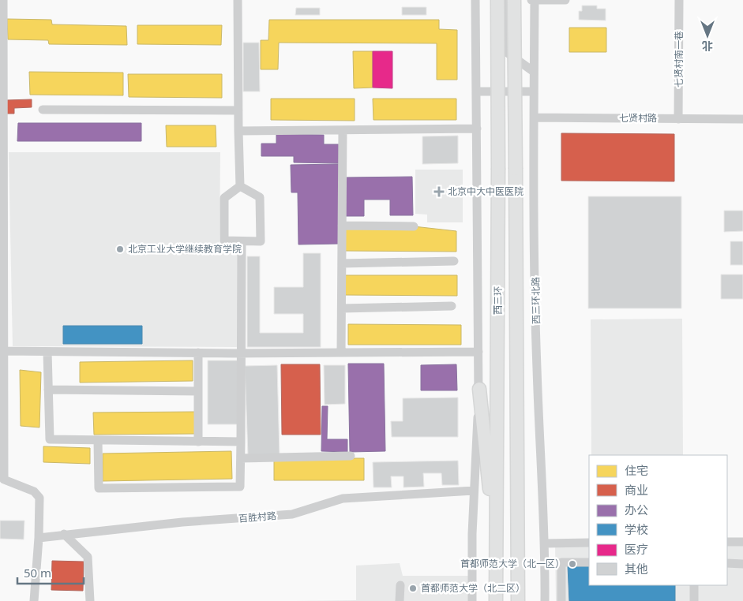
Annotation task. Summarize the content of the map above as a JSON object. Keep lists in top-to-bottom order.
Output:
{
  "streets": {
    "highway": ["西三环"],
    "street": [
      "七贤村南一巷",
      "七贤村路",
      "西三环北路",
      "百胜村路"
    ]
  },
  "crossings": [
    ["七贤村南一巷", "七贤村路"],
    ["七贤村路", "西三环北路"]
  ],
  "places": {
    "health": ["北京中大中医医院"],
    "other": ["北京工业大学继续教育学院", "首都师范大学（北一区）", "首都师范大学（北二区）"]
  },
  "legend": [
    "住宅",
    "商业",
    "办公",
    "学校",
    "医疗",
    "其他"
  ],
  "scale_bar": "50 m",
  "north": "bottom"
}
